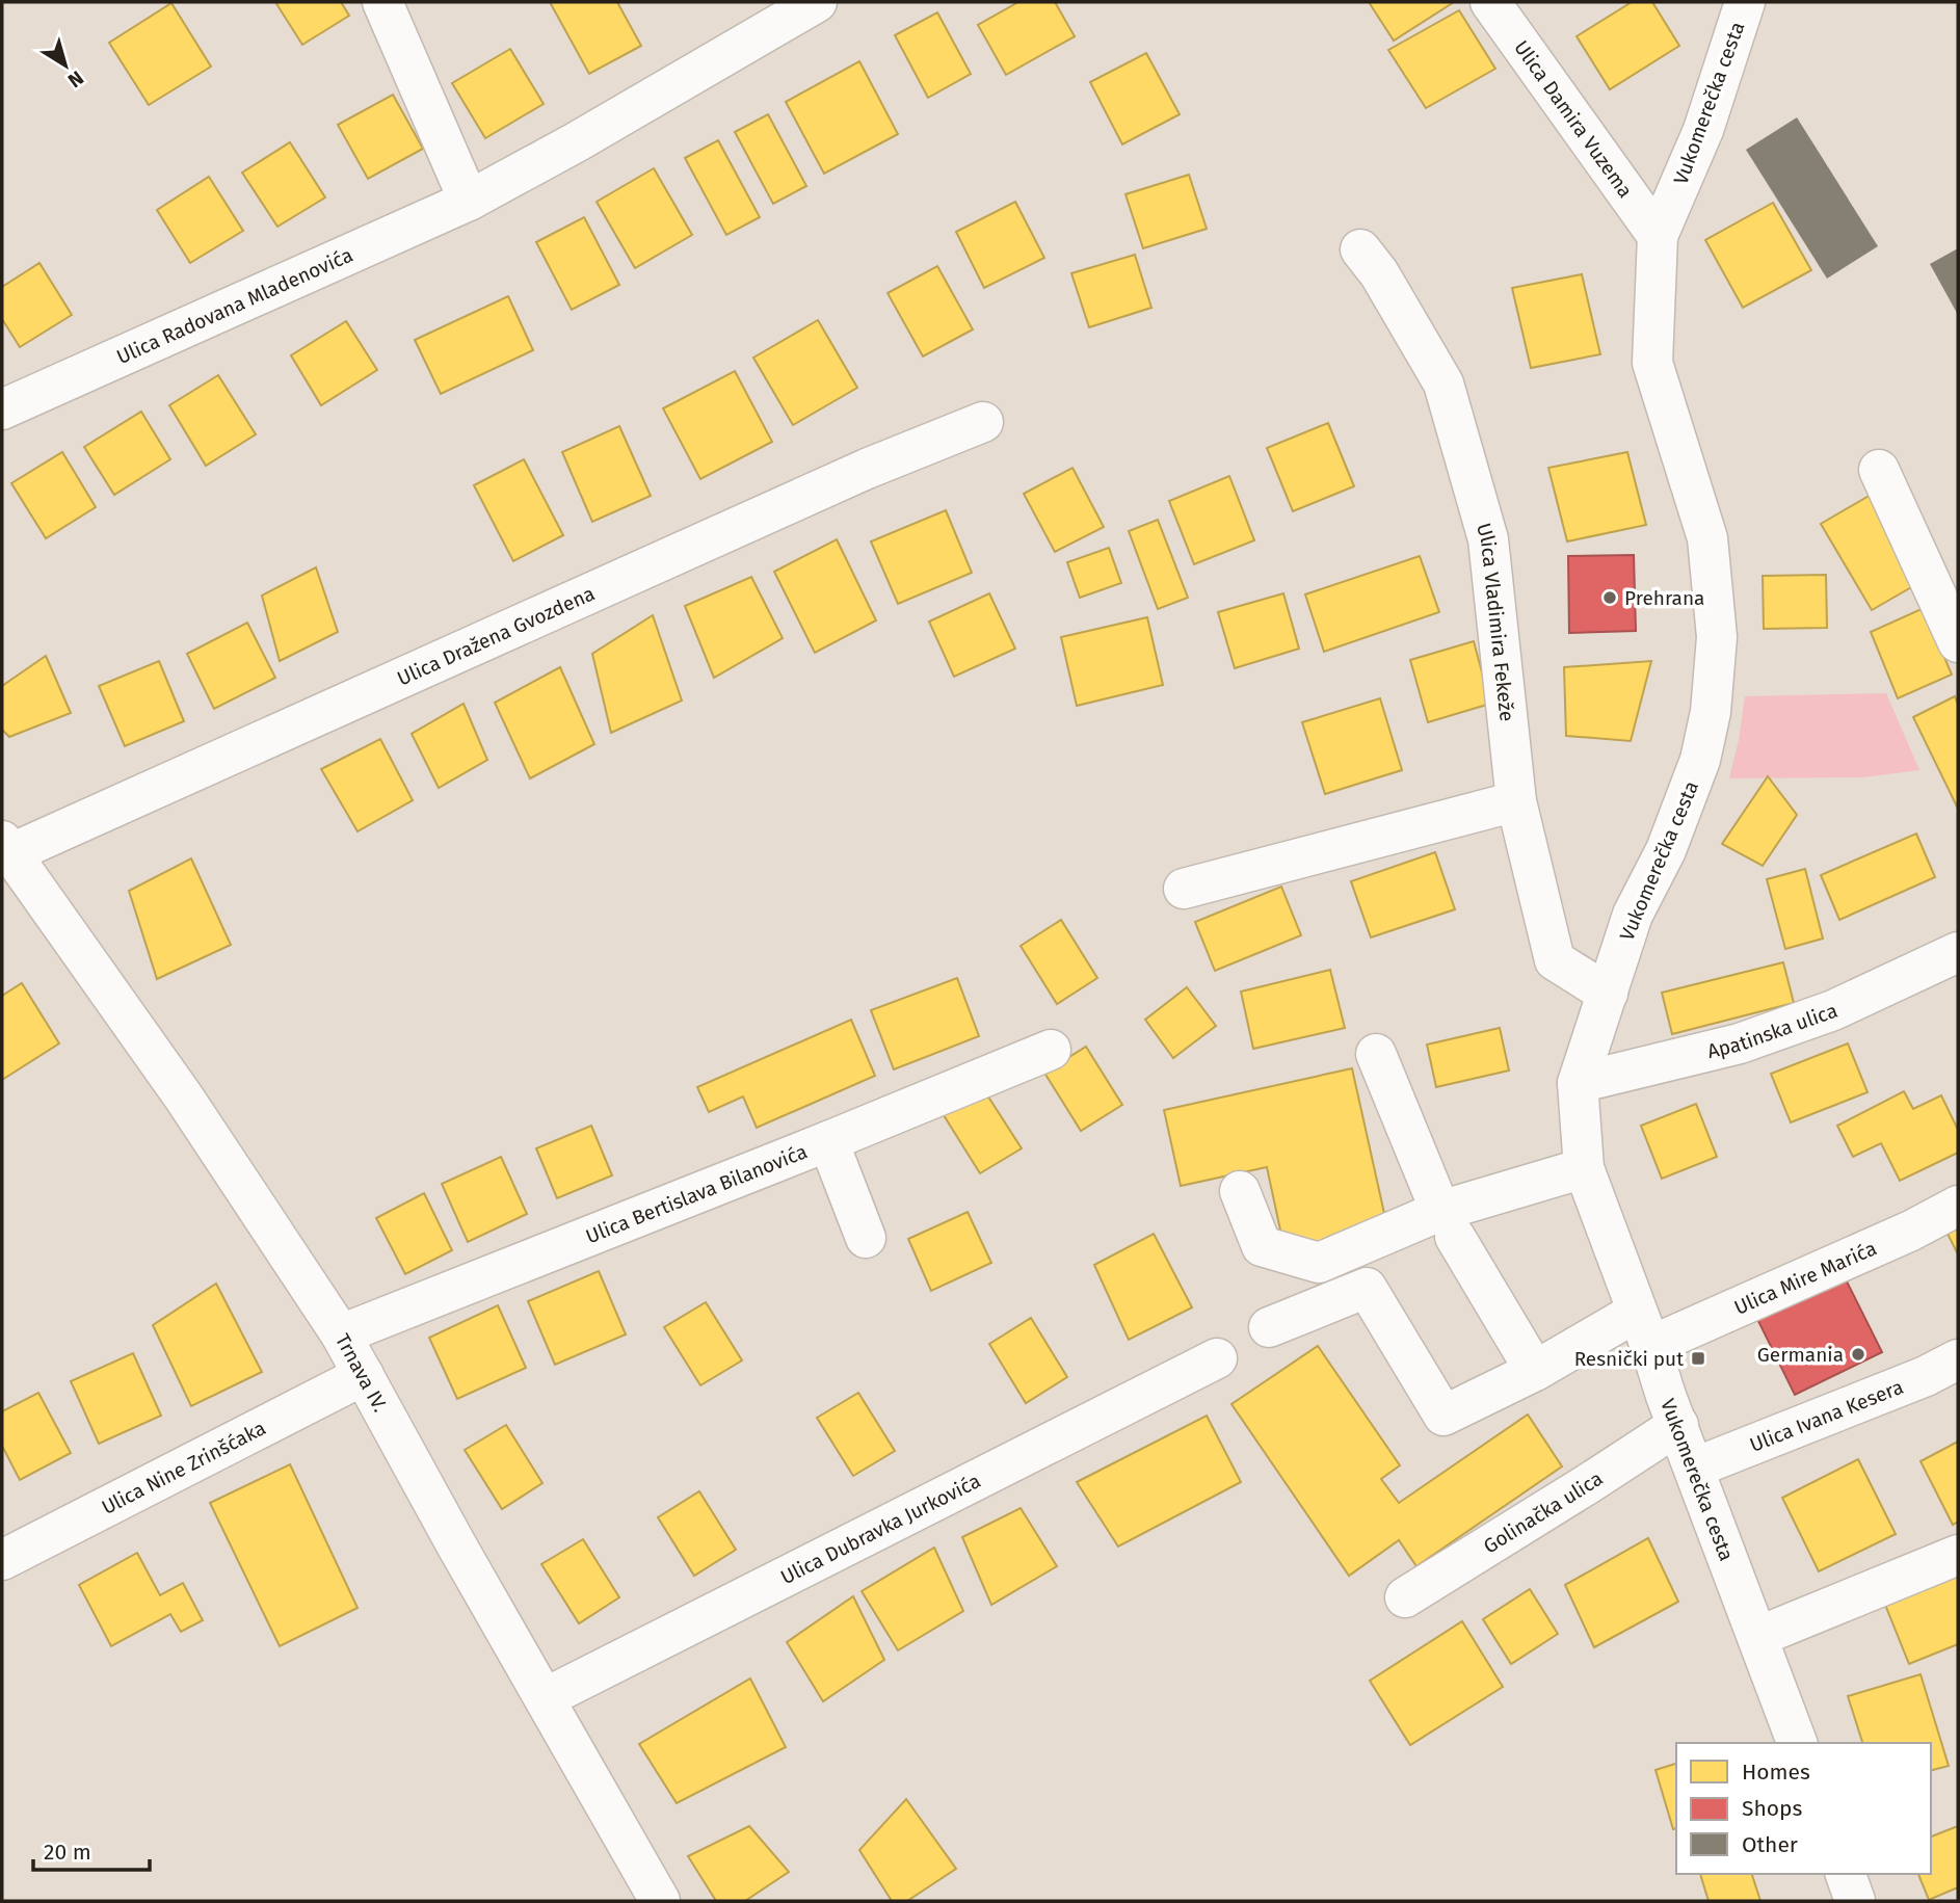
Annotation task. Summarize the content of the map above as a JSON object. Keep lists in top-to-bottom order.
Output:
{
  "streets": {
    "street": [
      "Vukomerečka cesta",
      "Ulica Damira Vuzema",
      "Ulica Radovana Mladenovića",
      "Ulica Vladimira Fekeže",
      "Ulica Dražena Gvozdena",
      "Apatinska ulica",
      "Ulica Bertislava Bilanovića",
      "Ulica Mire Marića",
      "Trnava IV.",
      "Ulica Ivana Kesera",
      "Ulica Nine Zrinšćaka",
      "Golinačka ulica",
      "Ulica Dubravka Jurkovića"
    ]
  },
  "crossings": [
    ["Vukomerečka cesta", "Ulica Damira Vuzema"],
    ["Vukomerečka cesta", "Ulica Vladimira Fekeže"],
    ["Vukomerečka cesta", "Apatinska ulica"],
    ["Vukomerečka cesta", "Ulica Mire Marića"],
    ["Vukomerečka cesta", "Ulica Ivana Kesera"],
    ["Vukomerečka cesta", "Golinačka ulica"],
    ["Ulica Dražena Gvozdena", "Trnava IV."],
    ["Ulica Bertislava Bilanovića", "Trnava IV."],
    ["Trnava IV.", "Ulica Nine Zrinšćaka"],
    ["Trnava IV.", "Ulica Dubravka Jurkovića"]
  ],
  "places": {
    "other": ["Prehrana", "Germania"],
    "transit": ["Resnički put"]
  },
  "legend": ["Homes", "Shops", "Other"],
  "scale_bar": "20 m",
  "north": "bottom right"
}
